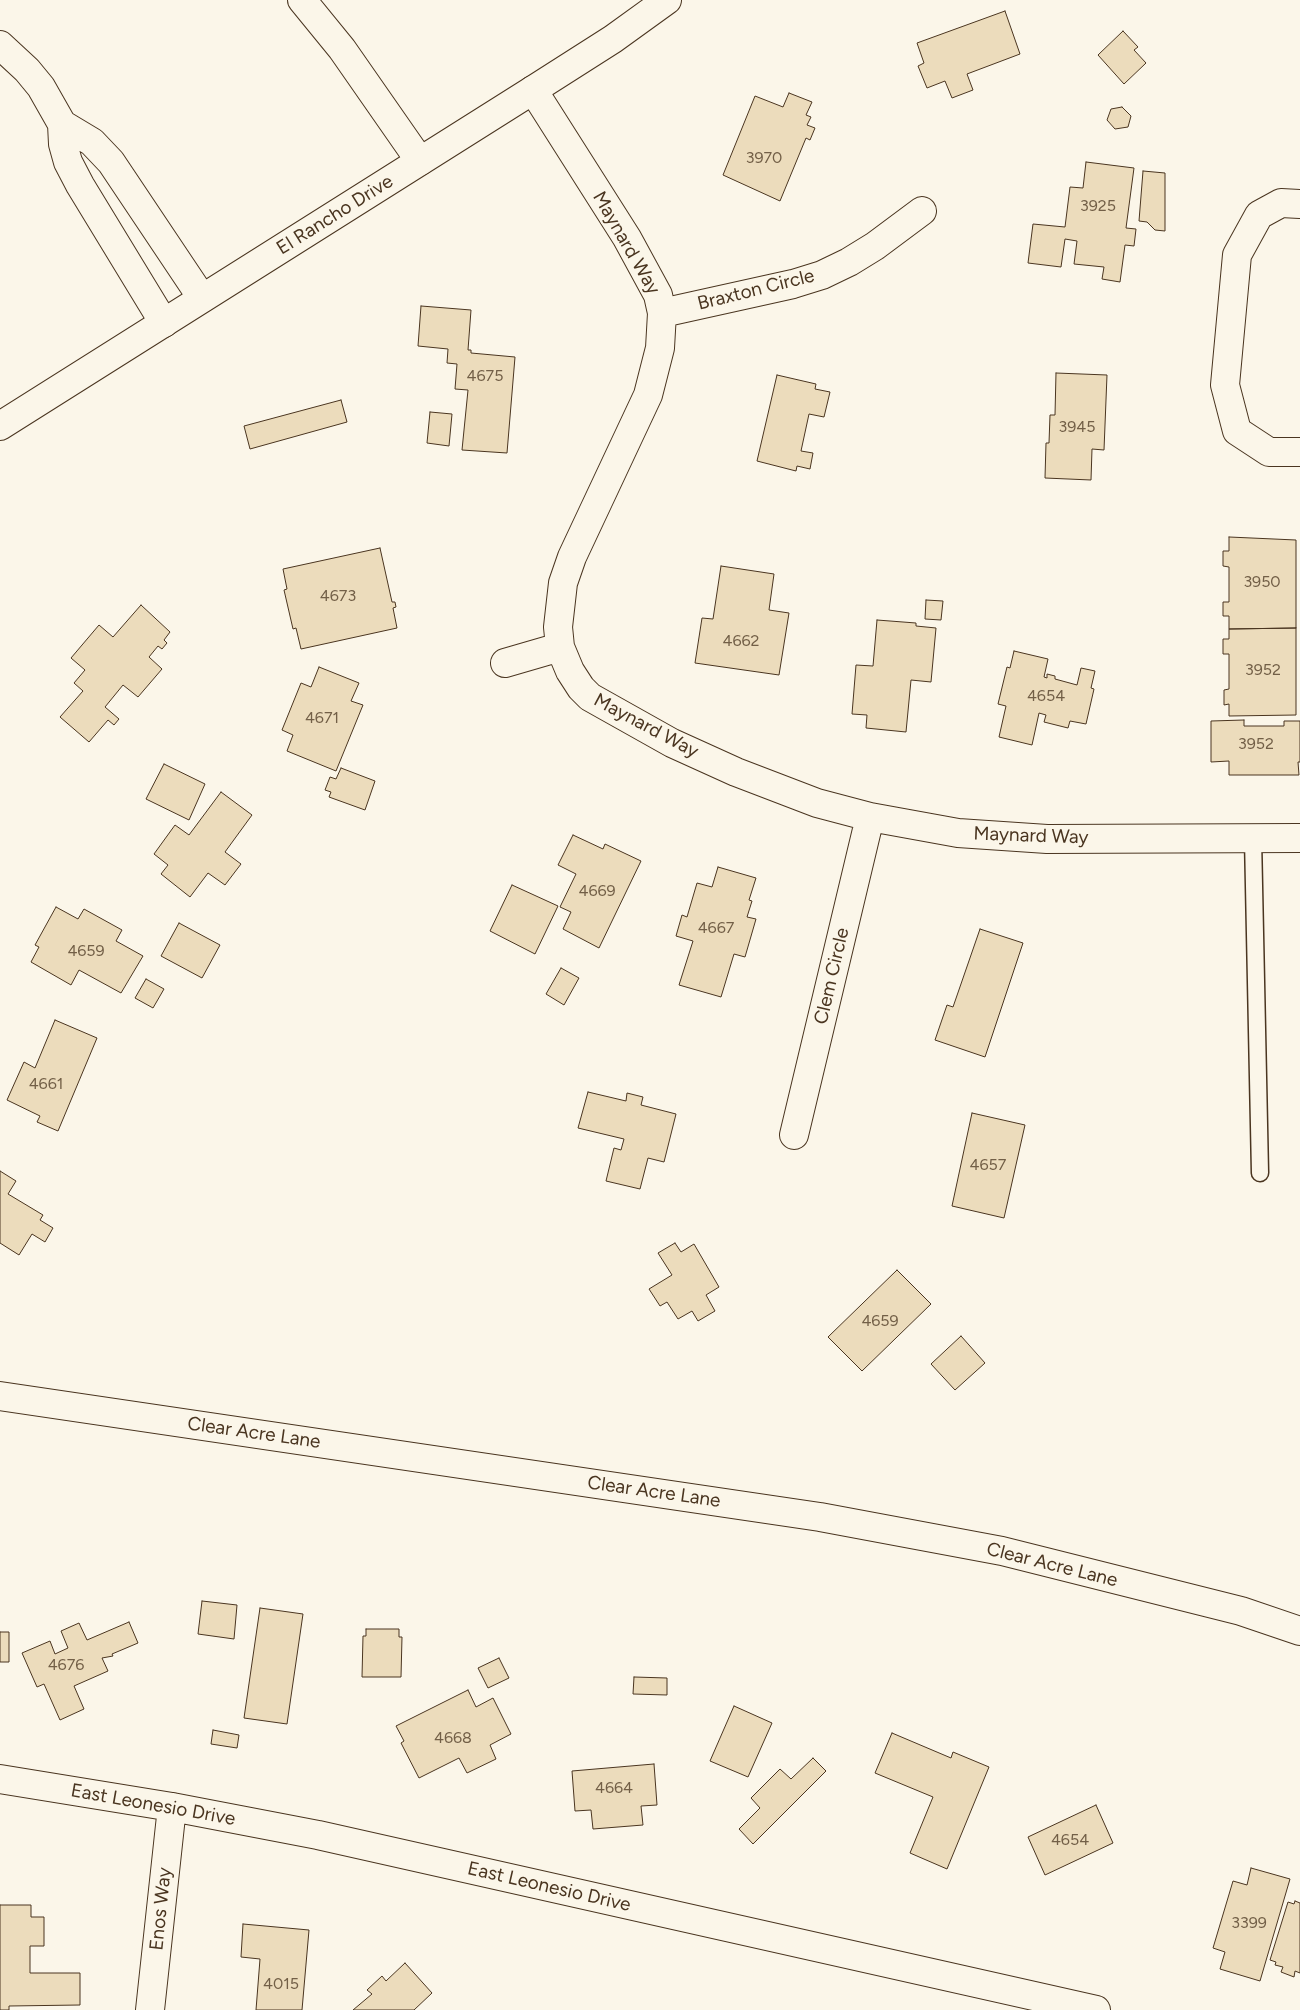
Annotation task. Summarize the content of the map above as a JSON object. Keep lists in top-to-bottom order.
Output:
{
  "streets": {
    "street": [
      "El Rancho Drive",
      "Maynard Way",
      "Braxton Circle",
      "Clem Circle",
      "Clear Acre Lane",
      "East Leonesio Drive",
      "Enos Way"
    ]
  },
  "crossings": [
    ["El Rancho Drive", "Maynard Way"],
    ["Maynard Way", "Braxton Circle"],
    ["Maynard Way", "Clem Circle"],
    ["East Leonesio Drive", "Enos Way"]
  ],
  "house_numbers": [
    "3970",
    "3925",
    "4675",
    "3945",
    "3950",
    "4673",
    "4662",
    "3952",
    "4654",
    "4671",
    "3952",
    "4669",
    "4667",
    "4659",
    "4661",
    "4657",
    "4659",
    "4676",
    "4668",
    "4664",
    "4654",
    "3399",
    "4015"
  ]
}
